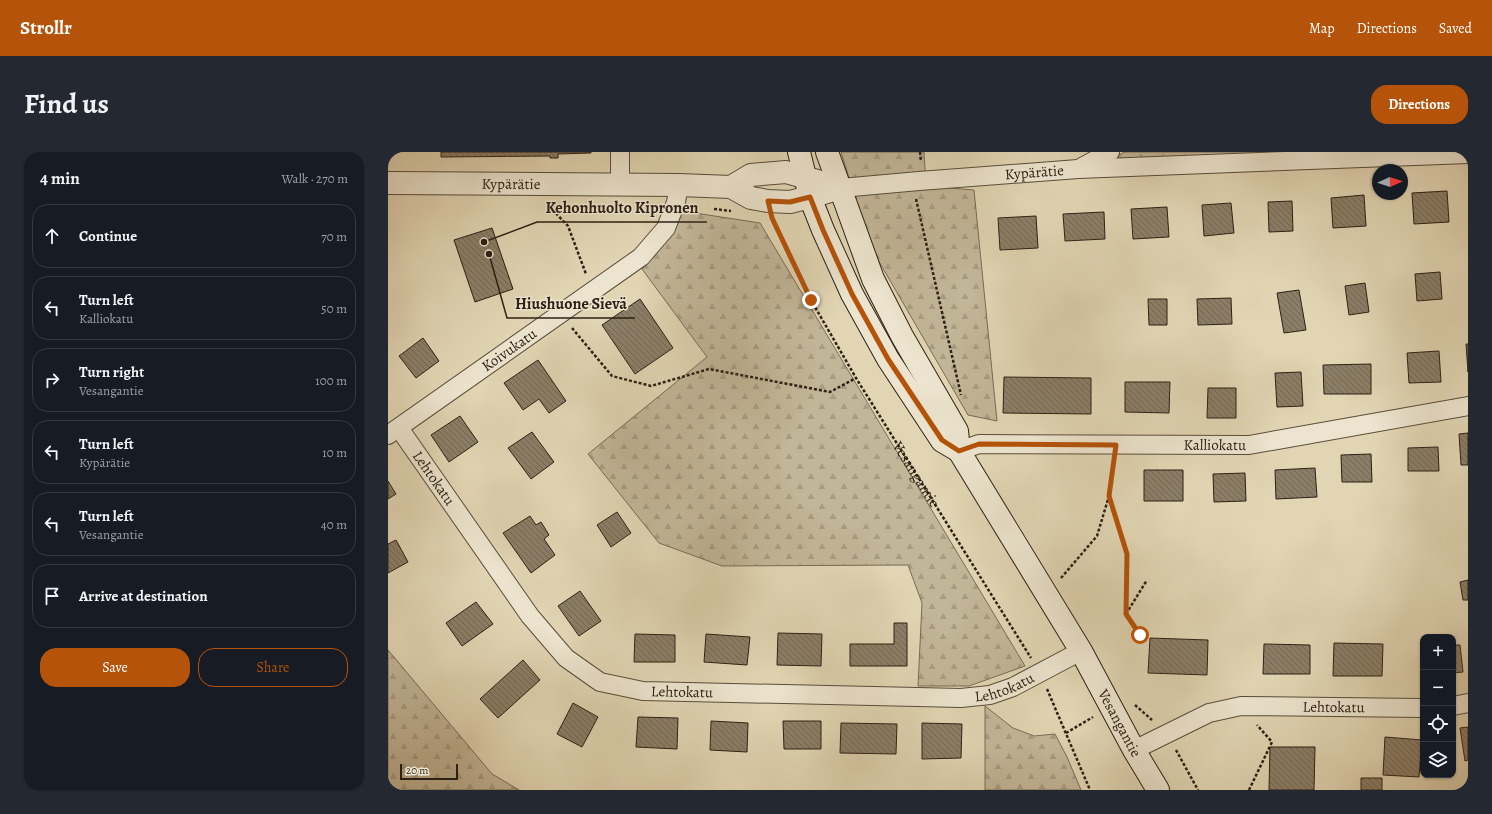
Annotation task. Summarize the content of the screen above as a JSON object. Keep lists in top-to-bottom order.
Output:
{
  "streets": {
    "main road": ["Kypärätie", "Vesangantie"],
    "street": ["Koivukatu", "Kalliokatu", "Lehtokatu"]
  },
  "crossings": [
    ["Kypärätie", "Koivukatu"],
    ["Kypärätie", "Vesangantie"],
    ["Koivukatu", "Lehtokatu"],
    ["Kalliokatu", "Vesangantie"],
    ["Vesangantie", "Lehtokatu"]
  ],
  "places": ["Kehonhuolto Kipronen", "Hiushuone Sievä"],
  "scale_bar": "20 m",
  "north": "right",
  "page": {
    "header": "Strollr",
    "nav": ["Map", "Directions", "Saved"],
    "title": "Find us",
    "buttons": [
      "Directions",
      ["Save", "Share"]
    ],
    "heading": ["4 min", "Walk · 270 m"],
    "list": [
      ["Continue", "70 m"],
      ["Turn left", "Kalliokatu", "50 m"],
      ["Turn right", "Vesangantie", "100 m"],
      ["Turn left", "Kypärätie", "10 m"],
      ["Turn left", "Vesangantie", "40 m"],
      "Arrive at destination"
    ],
    "map_buttons": ["+", "−"],
    "scale": "20 m"
  }
}
